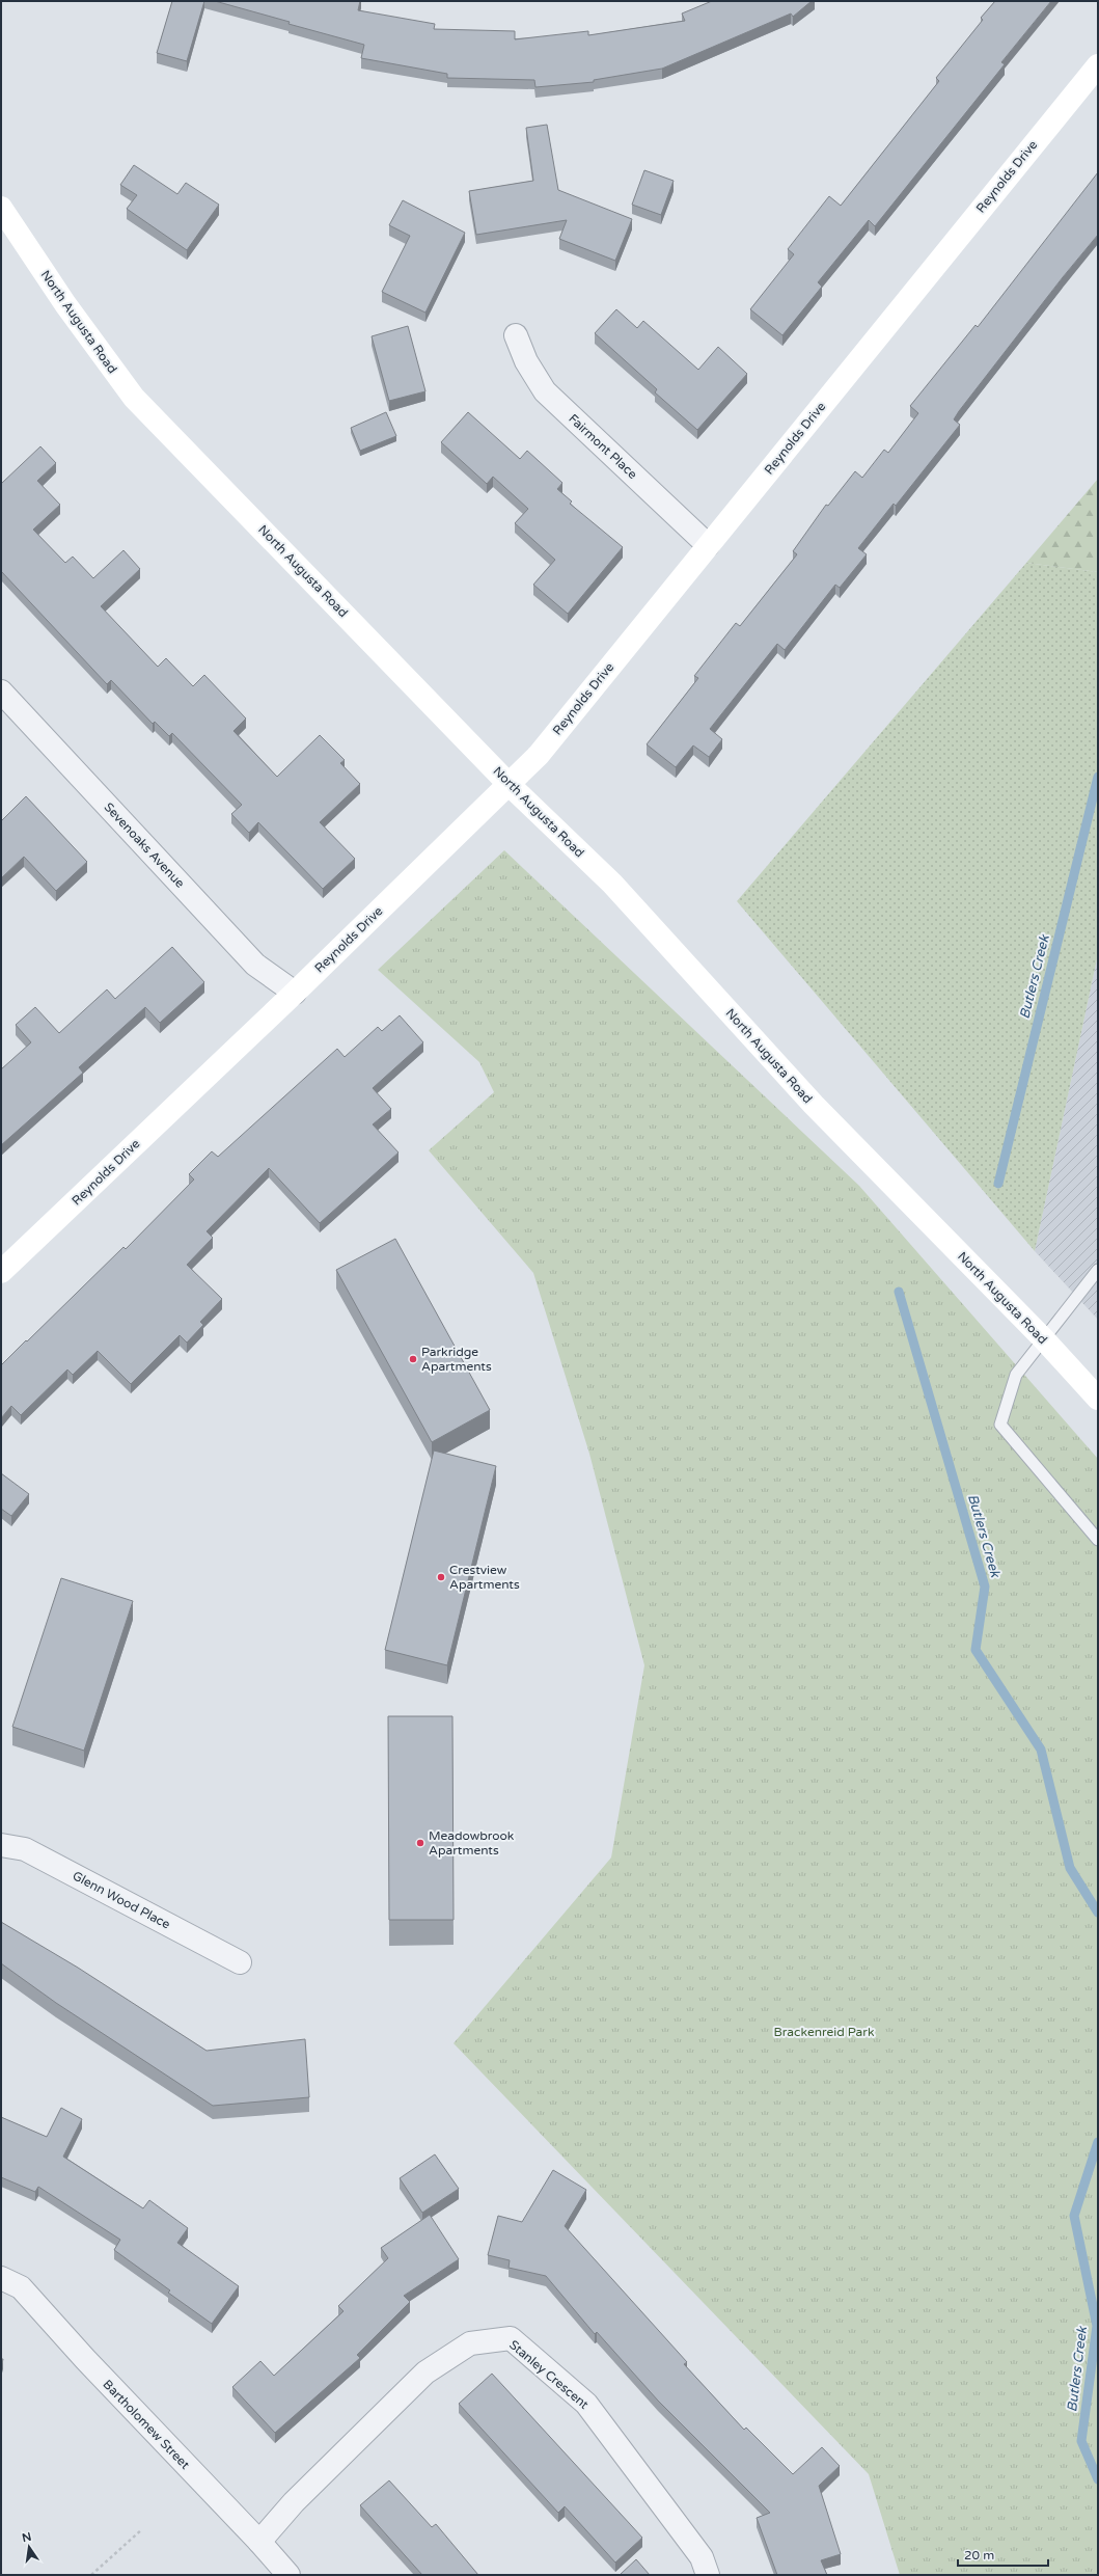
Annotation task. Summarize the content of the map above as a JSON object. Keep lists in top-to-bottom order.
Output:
{
  "streets": {
    "street": [
      "Reynolds Drive",
      "North Augusta Road",
      "Fairmont Place",
      "Sevenoaks Avenue",
      "Glenn Wood Place",
      "Stanley Crescent",
      "Bartholomew Street"
    ]
  },
  "crossings": [
    ["Reynolds Drive", "North Augusta Road"],
    ["Reynolds Drive", "Fairmont Place"],
    ["Reynolds Drive", "Sevenoaks Avenue"],
    ["Stanley Crescent", "Bartholomew Street"]
  ],
  "water": ["Butlers Creek"],
  "parks": ["Brackenreid Park"],
  "places": ["Parkridge Apartments", "Crestview Apartments", "Meadowbrook Apartments"],
  "scale_bar": "20 m",
  "north": "top"
}
